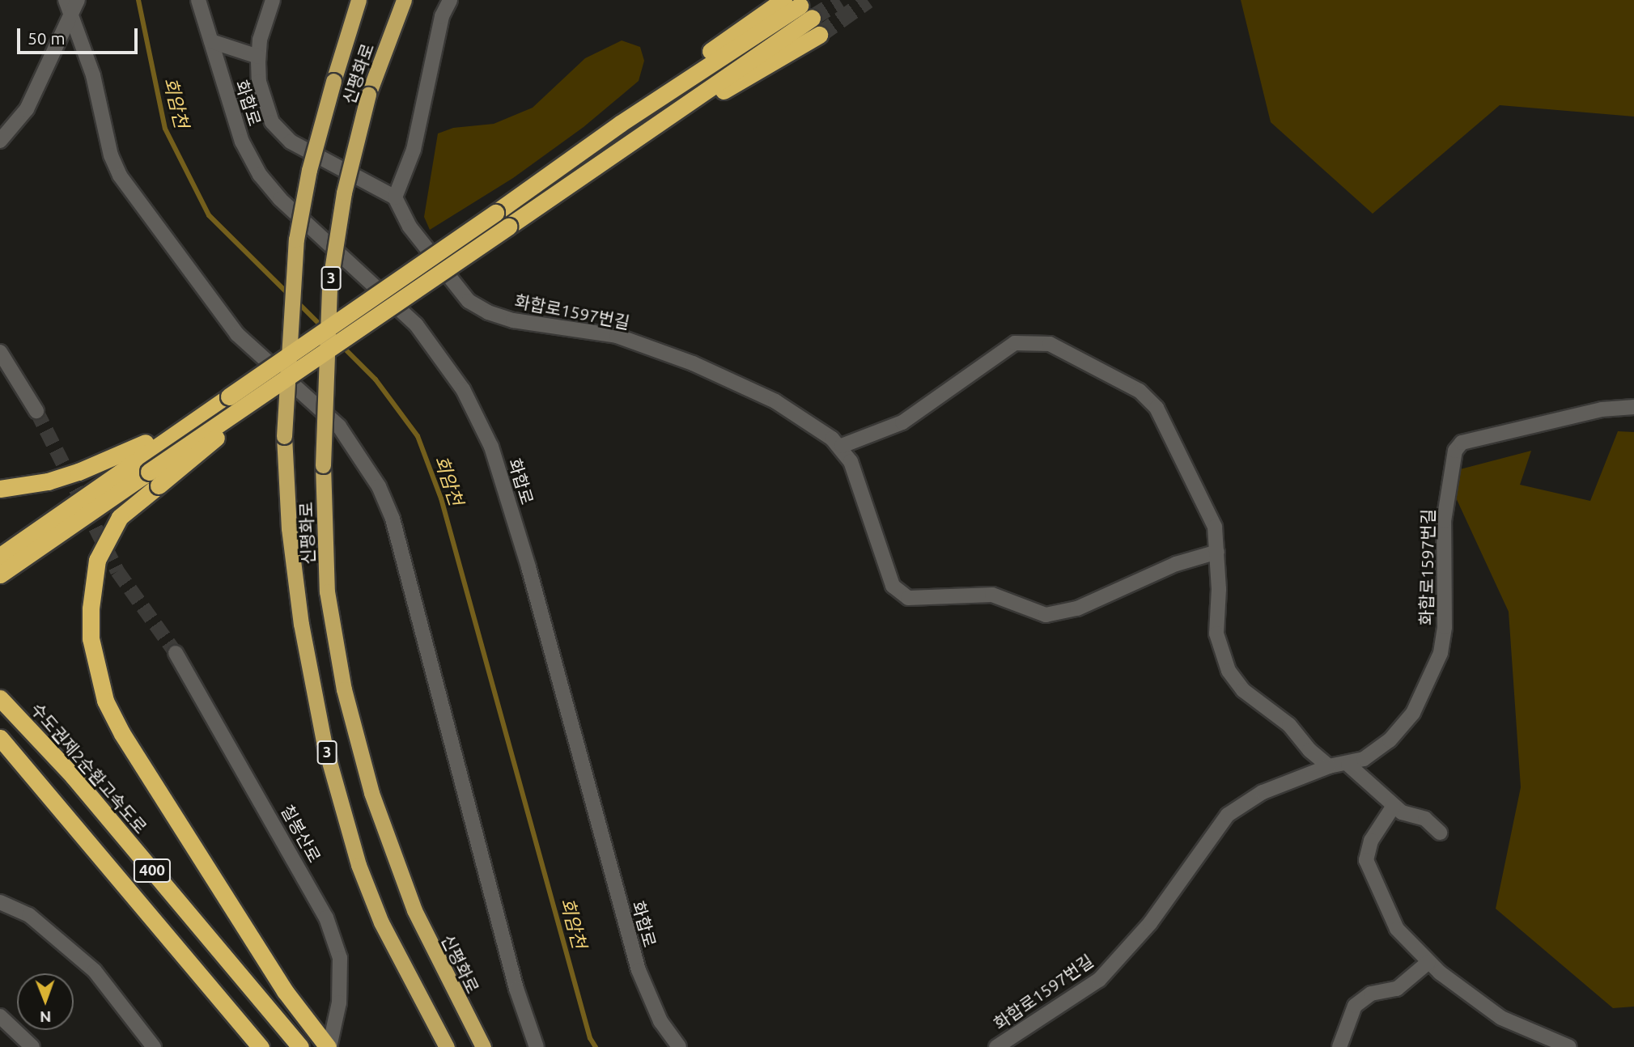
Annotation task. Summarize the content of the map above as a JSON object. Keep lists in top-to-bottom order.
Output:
{
  "streets": {
    "highway": [
      "신평화로",
      "3",
      "수도권제2순환고속도로",
      "400"
    ],
    "street": ["화합로", "화합로1597번길", "칠봉산로"]
  },
  "water": ["회암천"],
  "scale_bar": "50 m",
  "north": "bottom"
}
